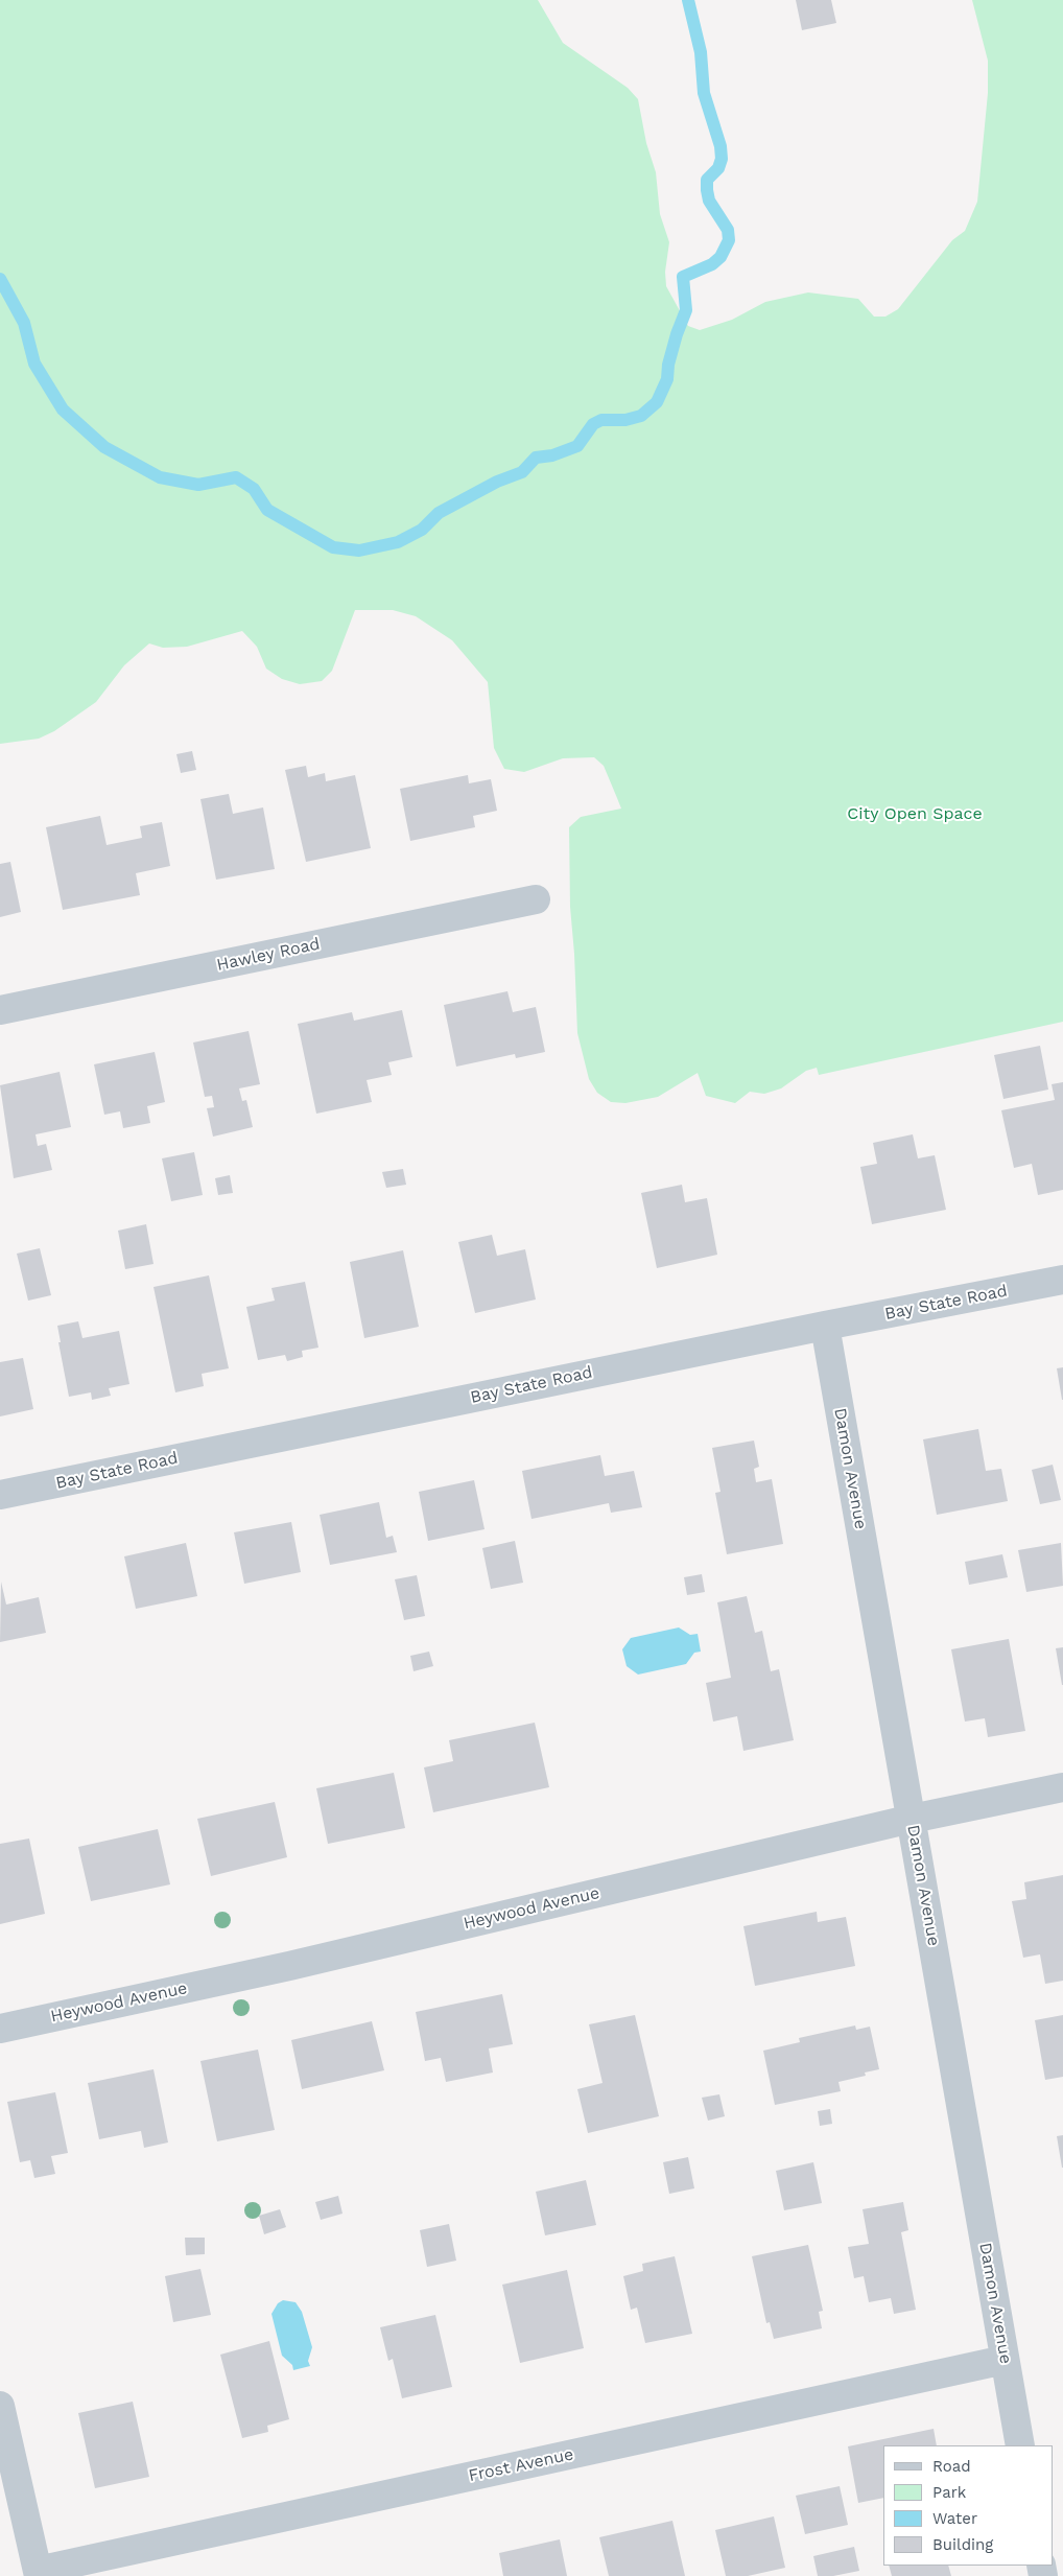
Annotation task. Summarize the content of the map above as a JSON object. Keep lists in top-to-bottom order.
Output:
{
  "streets": {
    "street": [
      "Hawley Road",
      "Bay State Road",
      "Damon Avenue",
      "Heywood Avenue",
      "Frost Avenue"
    ]
  },
  "crossings": [
    ["Bay State Road", "Damon Avenue"],
    ["Damon Avenue", "Heywood Avenue"],
    ["Damon Avenue", "Frost Avenue"]
  ],
  "parks": ["City Open Space"],
  "legend": [
    "Road",
    "Park",
    "Water",
    "Building"
  ]
}
